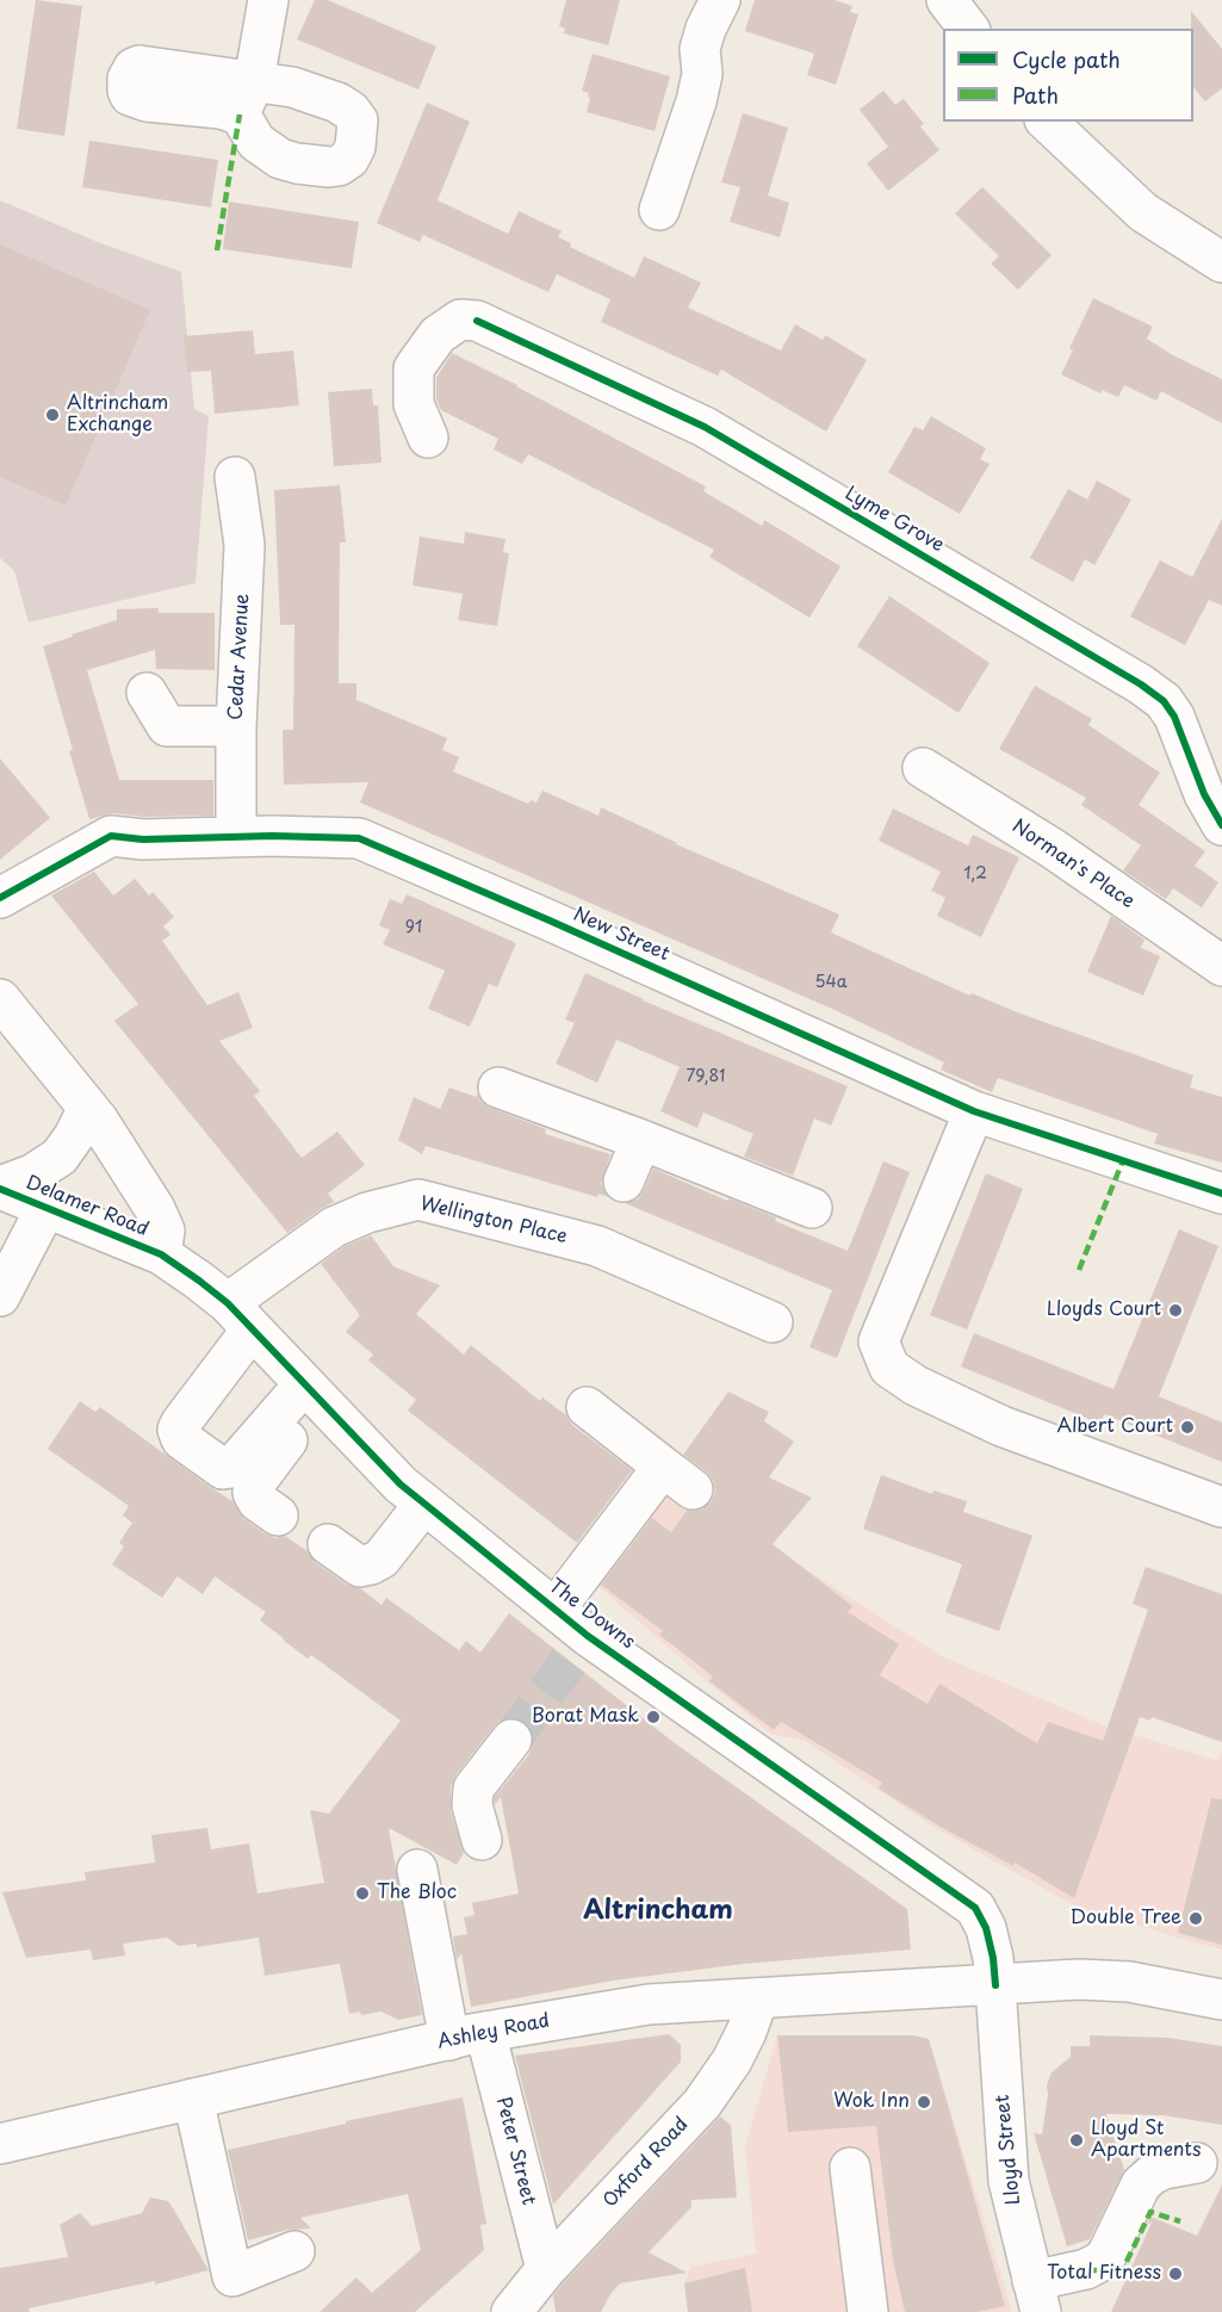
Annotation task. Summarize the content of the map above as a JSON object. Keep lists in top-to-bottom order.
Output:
{
  "streets": {
    "street": [
      "Lyme Grove",
      "Cedar Avenue",
      "Norman's Place",
      "New Street",
      "Delamer Road",
      "Wellington Place",
      "The Downs",
      "Ashley Road",
      "Lloyd Street",
      "Peter Street",
      "Oxford Road"
    ]
  },
  "crossings": [
    ["Cedar Avenue", "New Street"],
    ["Delamer Road", "The Downs"],
    ["Wellington Place", "The Downs"],
    ["The Downs", "Ashley Road"],
    ["The Downs", "Lloyd Street"],
    ["Ashley Road", "Lloyd Street"],
    ["Ashley Road", "Peter Street"],
    ["Ashley Road", "Oxford Road"],
    ["Peter Street", "Oxford Road"]
  ],
  "districts": ["Altrincham"],
  "places": [
    "Altrincham Exchange",
    "Lloyds Court",
    "Albert Court",
    "Borat Mask",
    "The Bloc",
    "Double Tree",
    "Wok Inn",
    "Lloyd St Apartments",
    "Total Fitness"
  ],
  "house_numbers": [
    "1,2",
    "91",
    "54a",
    "79,81"
  ],
  "legend": ["Cycle path", "Path"]
}
